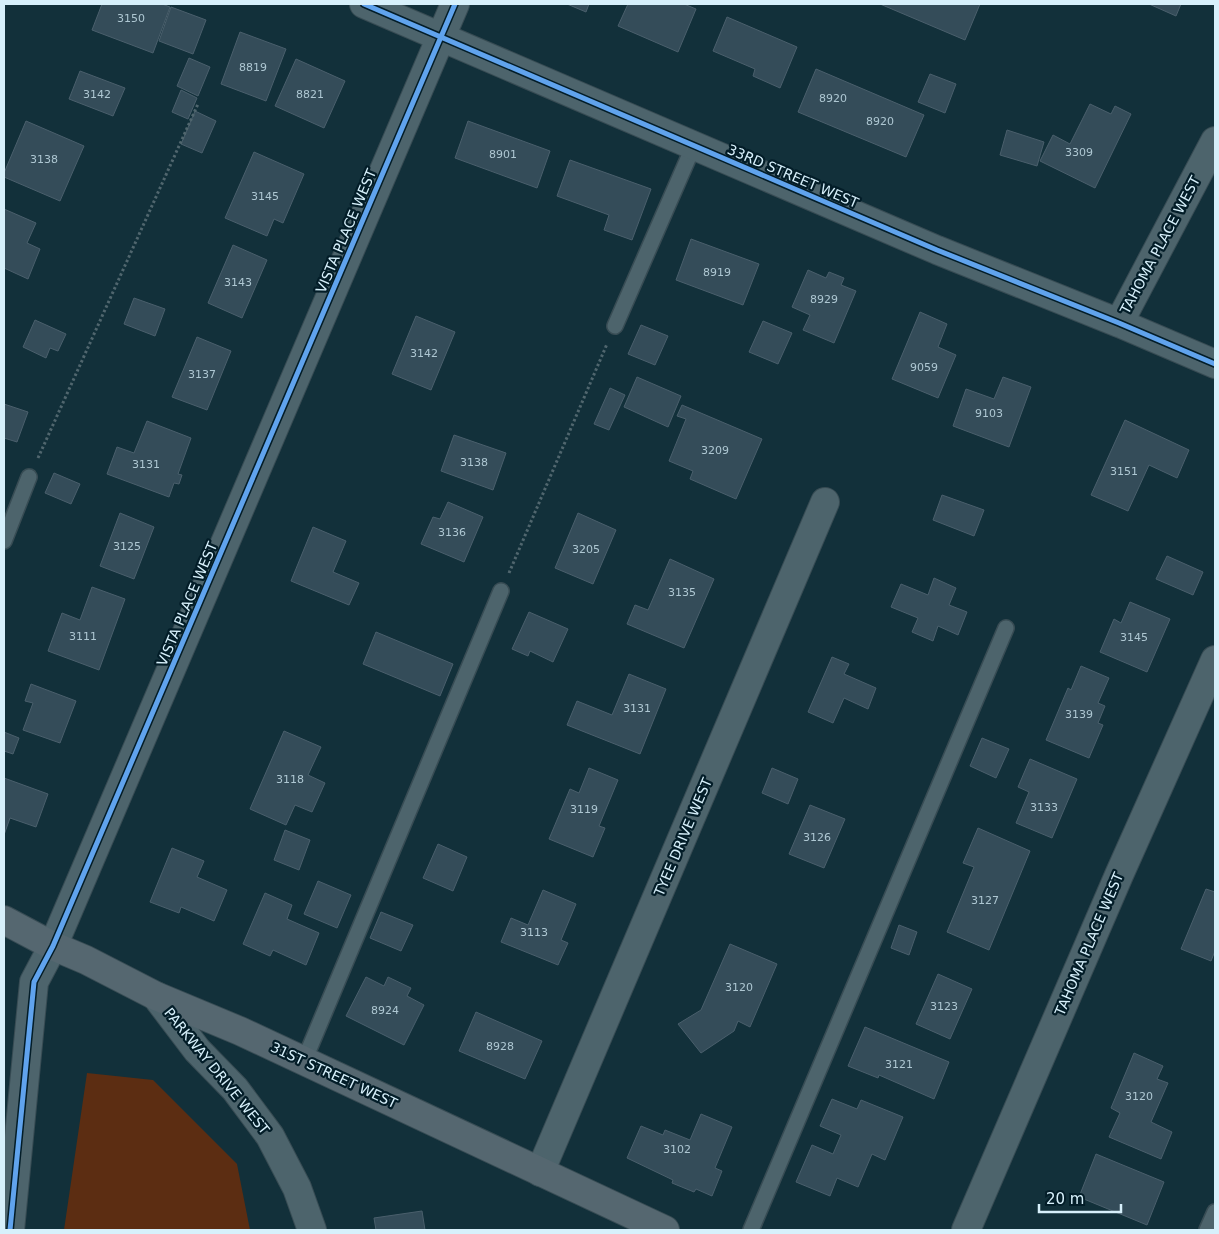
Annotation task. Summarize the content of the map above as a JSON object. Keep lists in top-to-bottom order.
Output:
{
  "streets": {
    "street": [
      "33RD STREET WEST",
      "VISTA PLACE WEST",
      "TAHOMA PLACE WEST",
      "TYEE DRIVE WEST",
      "PARKWAY DRIVE WEST",
      "31ST STREET WEST"
    ]
  },
  "crossings": [
    ["33RD STREET WEST", "VISTA PLACE WEST"],
    ["33RD STREET WEST", "TAHOMA PLACE WEST"],
    ["VISTA PLACE WEST", "31ST STREET WEST"],
    ["TYEE DRIVE WEST", "31ST STREET WEST"],
    ["PARKWAY DRIVE WEST", "31ST STREET WEST"]
  ],
  "house_numbers": [
    "3150",
    "8819",
    "3142",
    "8821",
    "8920",
    "8920",
    "3309",
    "8901",
    "3138",
    "3145",
    "8919",
    "3143",
    "8929",
    "3142",
    "9059",
    "3137",
    "9103",
    "3209",
    "3138",
    "3131",
    "3151",
    "3136",
    "3125",
    "3205",
    "3135",
    "3111",
    "3145",
    "3131",
    "3139",
    "3118",
    "3133",
    "3119",
    "3126",
    "3127",
    "3113",
    "3120",
    "3123",
    "8924",
    "8928",
    "3121",
    "3120",
    "3102"
  ],
  "scale_bar": "20 m"
}
